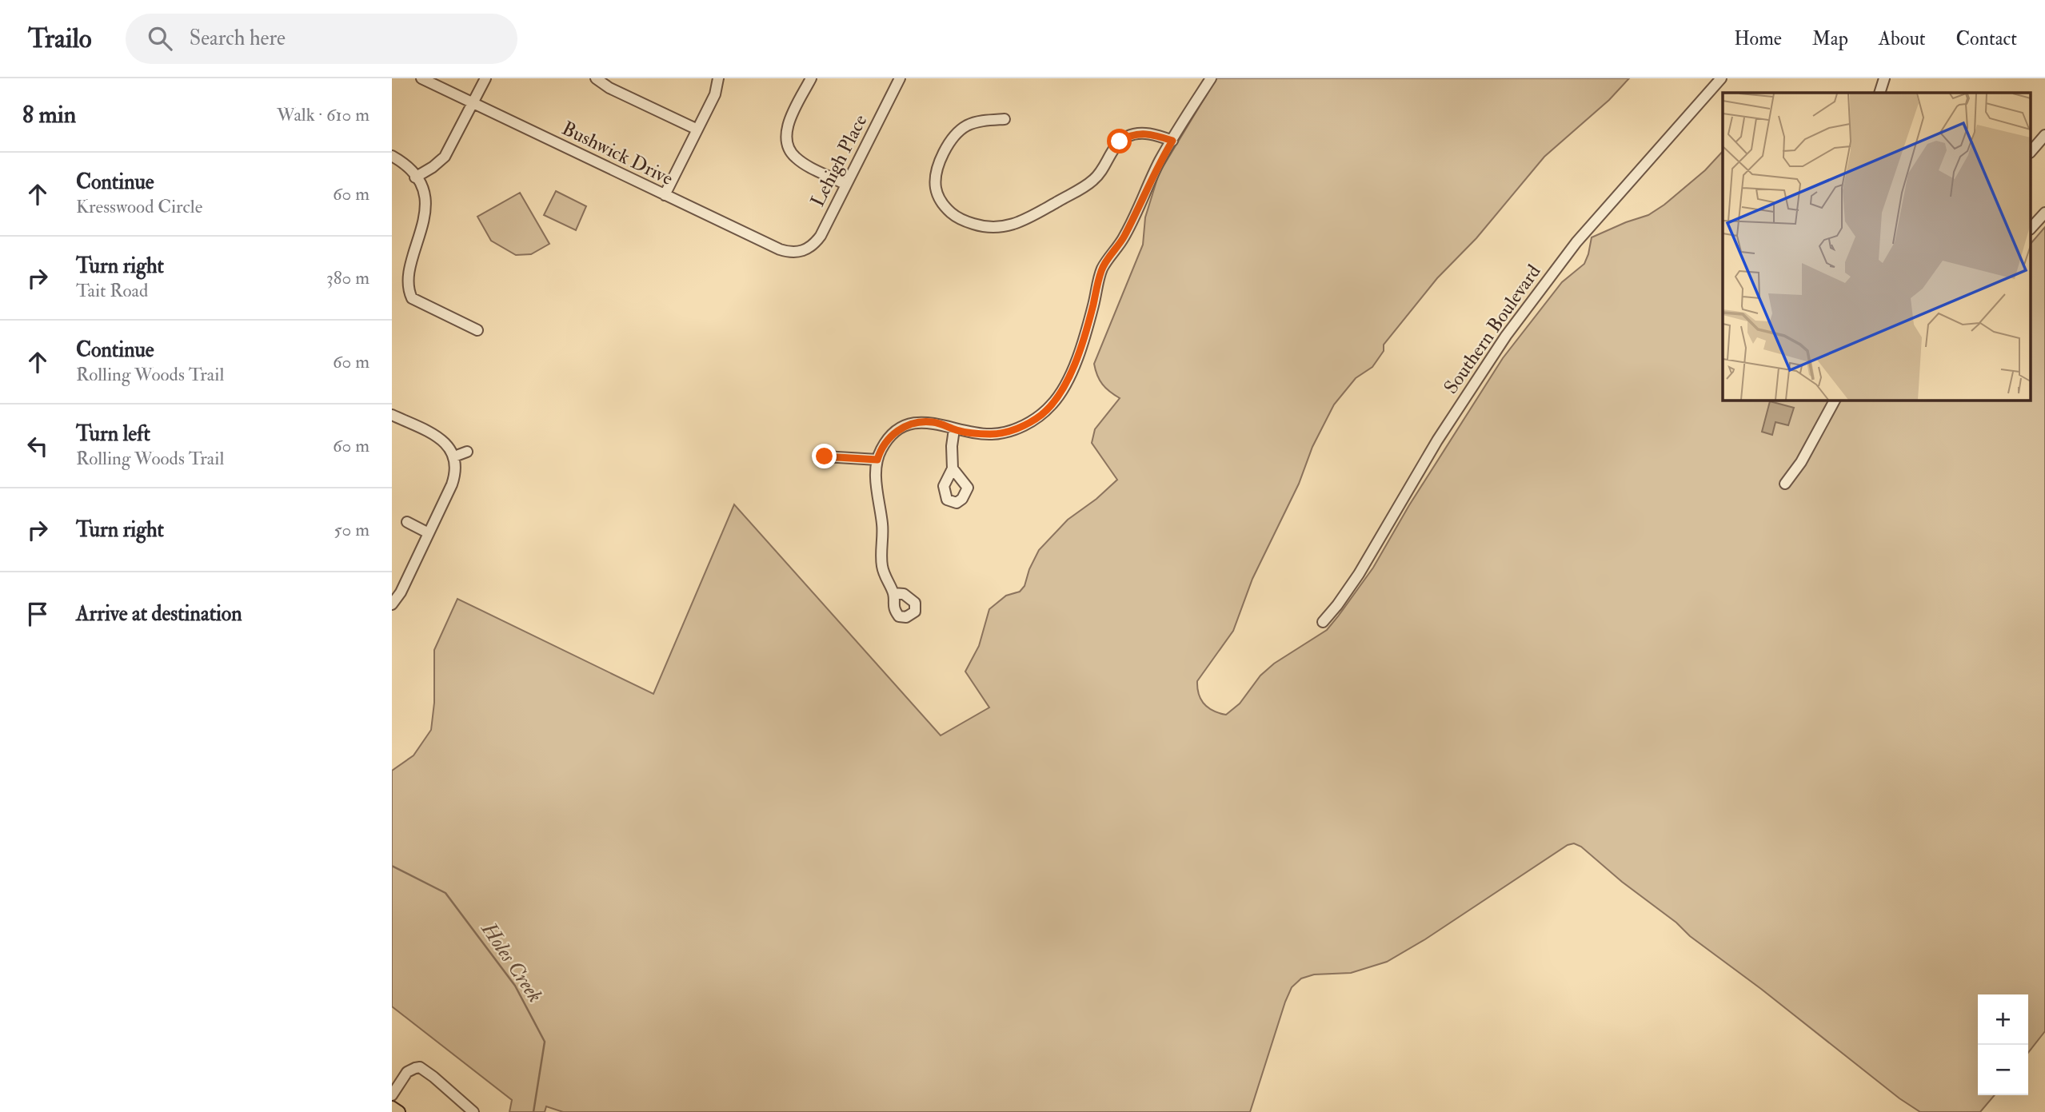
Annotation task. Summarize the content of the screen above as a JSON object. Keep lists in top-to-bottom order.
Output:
{
  "streets": {
    "street": ["Bushwick Drive", "Lehigh Place", "Southern Boulevard"]
  },
  "crossings": [
    ["Bushwick Drive", "Lehigh Place"]
  ],
  "water": ["Holes Creek"],
  "page": {
    "header": "Trailo",
    "search": "Search here",
    "nav": [
      "Home",
      "Map",
      "About",
      "Contact"
    ],
    "heading": ["8 min", "Walk · 610 m"],
    "list": [
      ["Continue", "Kresswood Circle", "60 m"],
      ["Turn right", "Tait Road", "380 m"],
      ["Continue", "Rolling Woods Trail", "60 m"],
      ["Turn left", "Rolling Woods Trail", "60 m"],
      ["Turn right", "50 m"],
      "Arrive at destination"
    ],
    "map_buttons": ["+", "−"]
  }
}
